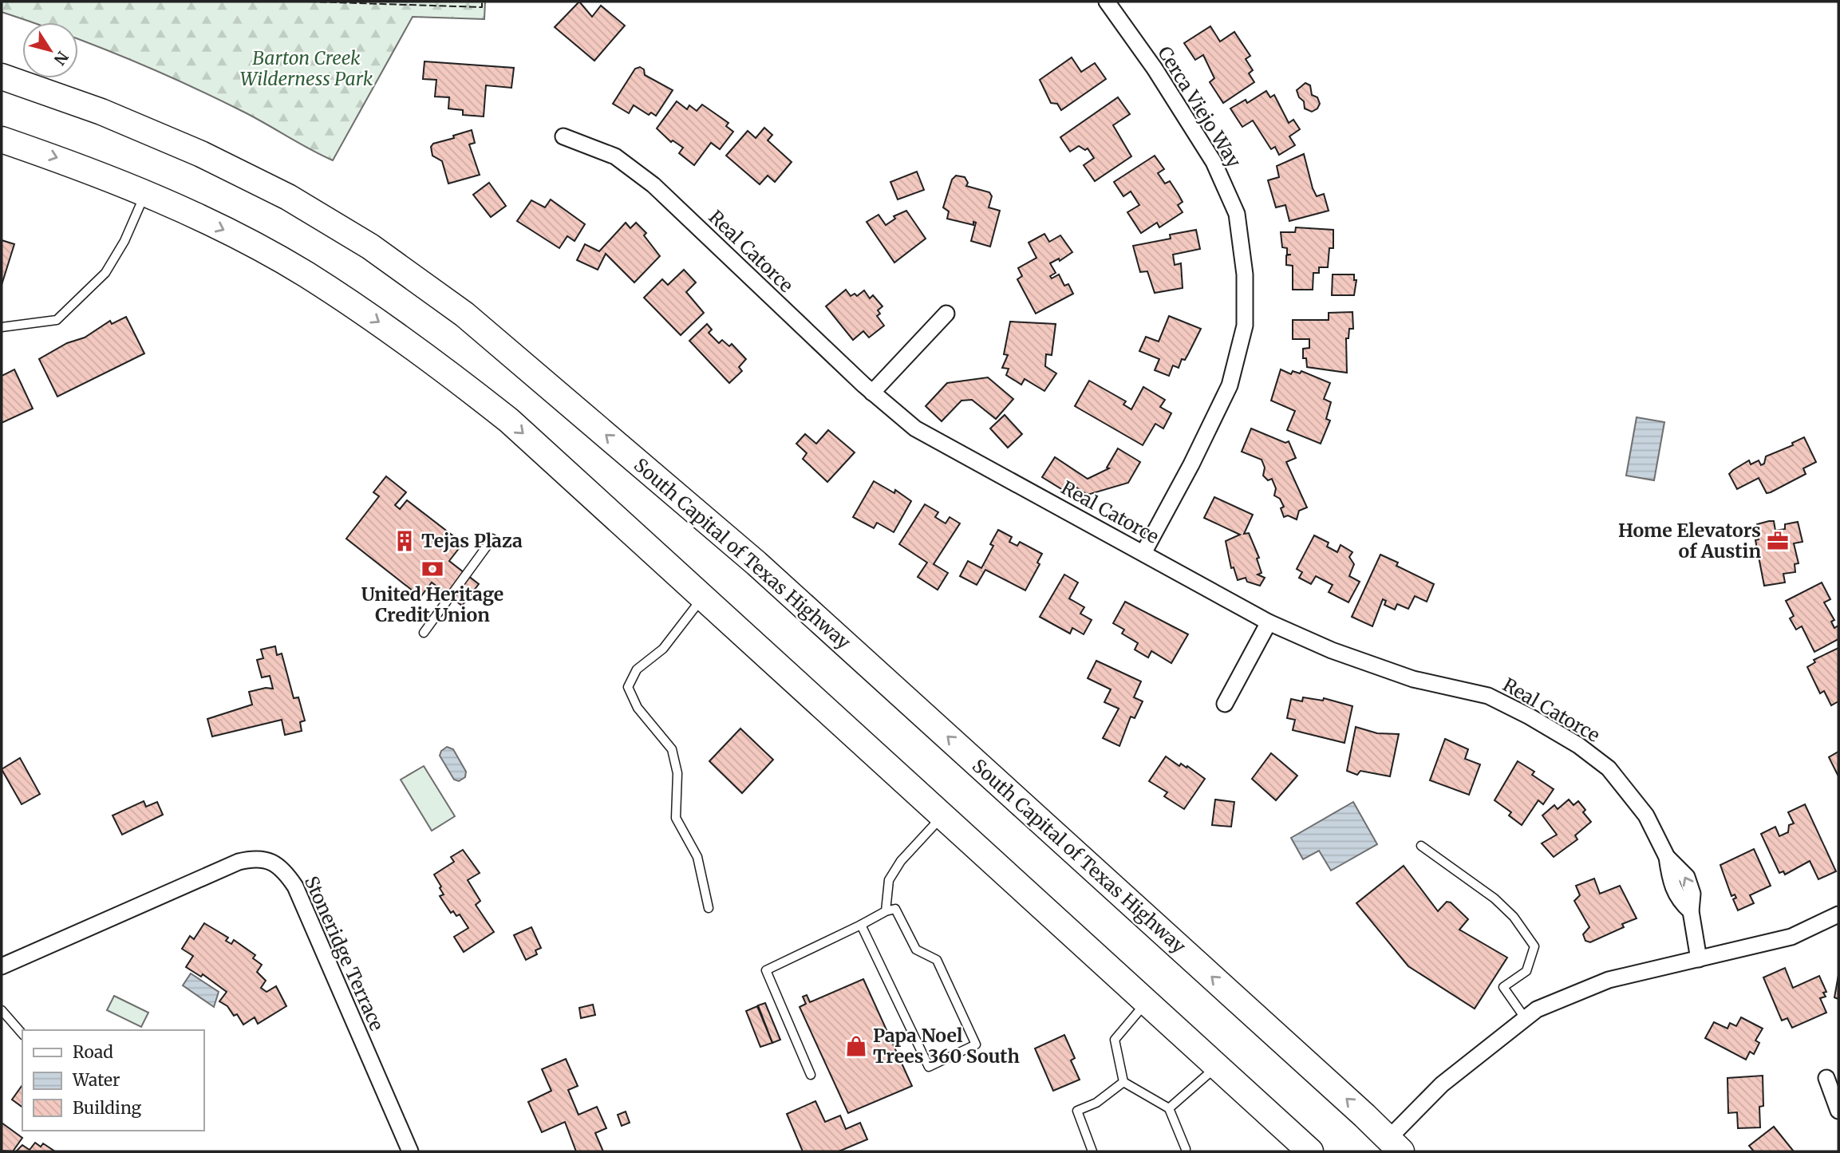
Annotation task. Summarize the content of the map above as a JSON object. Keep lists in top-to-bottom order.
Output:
{
  "streets": {
    "highway": ["South Capital of Texas Highway"],
    "street": ["Cerca Viejo Way", "Real Catorce", "Stoneridge Terrace"]
  },
  "crossings": [
    ["Cerca Viejo Way", "Real Catorce"]
  ],
  "parks": ["Barton Creek Wilderness Park"],
  "places": {
    "building": ["Tejas Plaza"],
    "office": ["Home Elevators of Austin"],
    "bank": ["United Heritage Credit Union"],
    "shop": ["Papa Noel Trees 360 South"]
  },
  "legend": ["Road", "Water", "Building"],
  "north": "bottom right"
}
